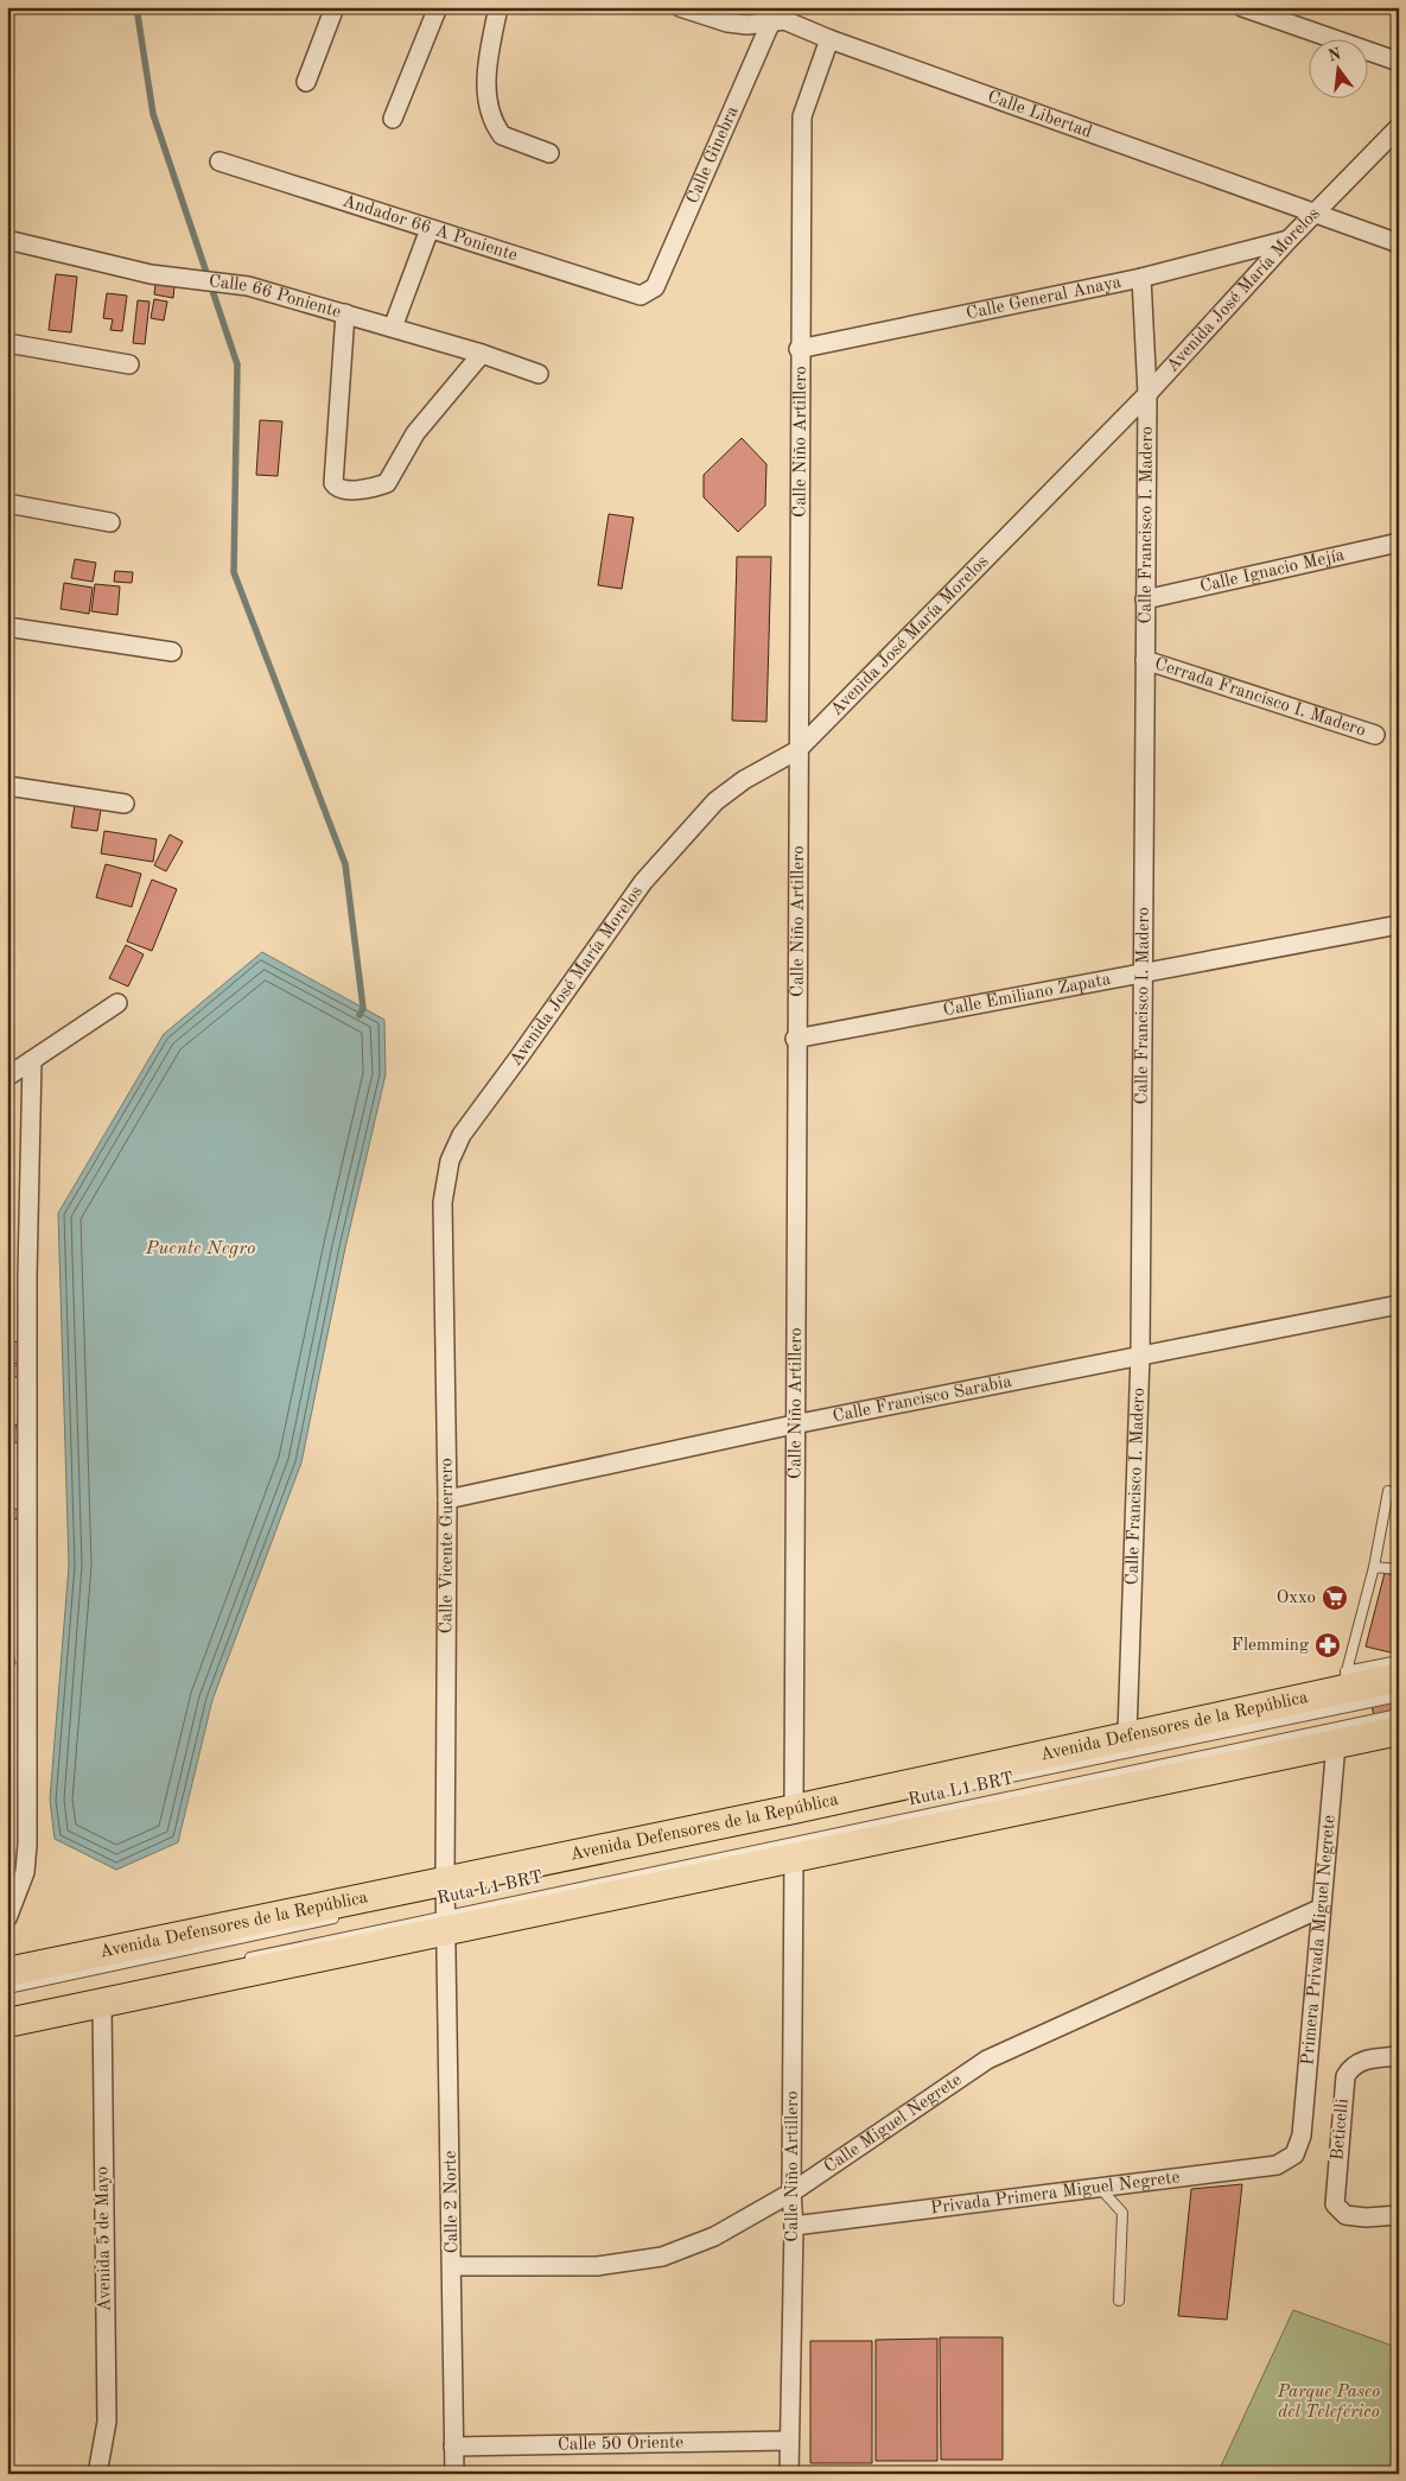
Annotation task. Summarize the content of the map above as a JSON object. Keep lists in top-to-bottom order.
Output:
{
  "streets": {
    "main road": ["Avenida Defensores de la República"],
    "street": [
      "Calle Libertad",
      "Calle Ginebra",
      "Andador 66 A Poniente",
      "Avenida José María Morelos",
      "Calle 66 Poniente",
      "Calle General Anaya",
      "Calle Niño Artillero",
      "Calle Francisco I. Madero",
      "Calle Ignacio Mejía",
      "Cerrada Francisco I. Madero",
      "Calle Emiliano Zapata",
      "Calle Francisco Sarabia",
      "Calle Vicente Guerrero",
      "Primera Privada Miguel Negrete",
      "Calle Miguel Negrete",
      "Beticelli",
      "Privada Primera Miguel Negrete",
      "Calle 2 Norte",
      "Avenida 5 de Mayo",
      "Calle 50 Oriente"
    ],
    "lane": ["Ruta L1 BRT"]
  },
  "crossings": [
    ["Calle Libertad", "Calle Ginebra"],
    ["Calle Libertad", "Avenida José María Morelos"],
    ["Calle Libertad", "Calle Niño Artillero"],
    ["Calle Ginebra", "Andador 66 A Poniente"],
    ["Avenida José María Morelos", "Calle General Anaya"],
    ["Avenida José María Morelos", "Calle Niño Artillero"],
    ["Avenida José María Morelos", "Calle Francisco I. Madero"],
    ["Avenida José María Morelos", "Calle Vicente Guerrero"],
    ["Calle General Anaya", "Calle Niño Artillero"],
    ["Calle General Anaya", "Calle Francisco I. Madero"],
    ["Calle Niño Artillero", "Calle Emiliano Zapata"],
    ["Calle Niño Artillero", "Calle Francisco Sarabia"],
    ["Calle Niño Artillero", "Avenida Defensores de la República"],
    ["Calle Niño Artillero", "Calle Miguel Negrete"],
    ["Calle Niño Artillero", "Privada Primera Miguel Negrete"],
    ["Calle Niño Artillero", "Calle 50 Oriente"],
    ["Calle Francisco I. Madero", "Calle Ignacio Mejía"],
    ["Calle Francisco I. Madero", "Cerrada Francisco I. Madero"],
    ["Calle Francisco I. Madero", "Calle Emiliano Zapata"],
    ["Calle Francisco I. Madero", "Calle Francisco Sarabia"],
    ["Calle Francisco I. Madero", "Avenida Defensores de la República"],
    ["Calle Francisco Sarabia", "Calle Vicente Guerrero"],
    ["Calle Vicente Guerrero", "Avenida Defensores de la República"],
    ["Calle Vicente Guerrero", "Ruta L1 BRT"],
    ["Calle Vicente Guerrero", "Calle 2 Norte"],
    ["Ruta L1 BRT", "Calle 2 Norte"],
    ["Primera Privada Miguel Negrete", "Calle Miguel Negrete"],
    ["Primera Privada Miguel Negrete", "Privada Primera Miguel Negrete"],
    ["Calle Miguel Negrete", "Calle 2 Norte"],
    ["Calle 2 Norte", "Calle 50 Oriente"]
  ],
  "water": ["Puente Negro"],
  "parks": ["Parque Paseo del Teleférico"],
  "places": {
    "supermarket": ["Oxxo"],
    "pharmacy": ["Flemming"]
  },
  "north": "top"
}
